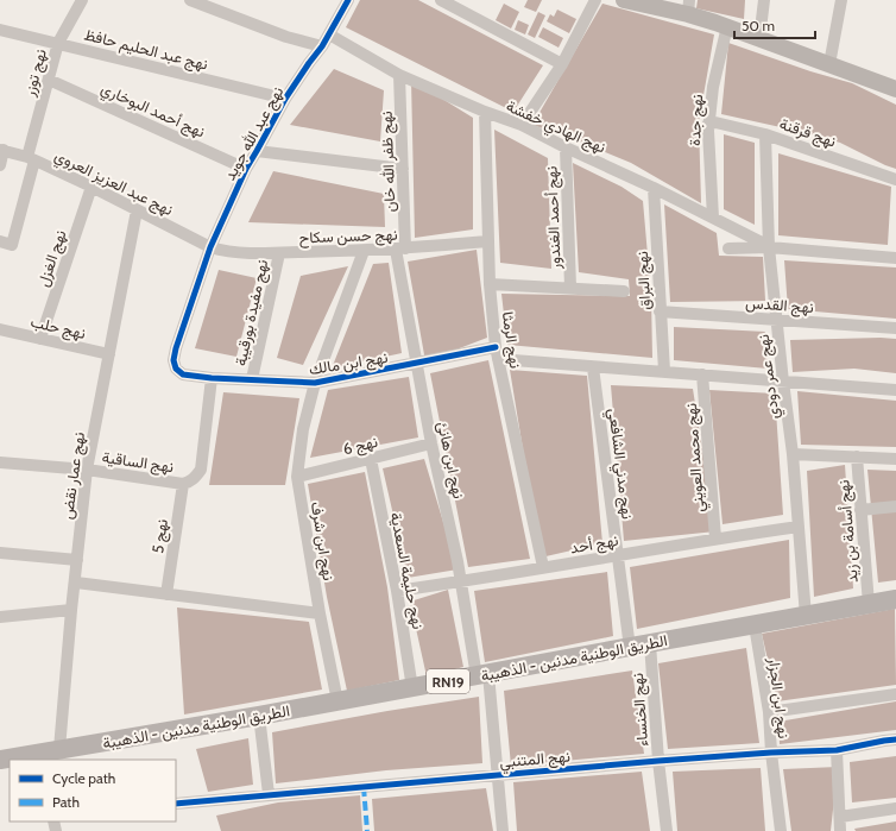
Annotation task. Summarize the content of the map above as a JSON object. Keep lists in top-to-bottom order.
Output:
{
  "streets": {
    "main road": ["الطريق الوطنية مدنين - الذهيبة", "RN19"],
    "street": [
      "نهج عبد الحليم حافظ",
      "نهج توزر",
      "نهج أحمد البوخاري",
      "نهج جدة",
      "نهج الهادي خفشة",
      "نهج قرقنة",
      "نهج عبد الله جويد",
      "نهج ظفر الله خان",
      "نهج عبد العزيز العروي",
      "نهج أحمد الغندور",
      "نهج حسن سكاح",
      "نهج الغزل",
      "نهج البراق",
      "نهج القدس",
      "نهج مفيدة بورقيبة",
      "نهج حلب",
      "نهج الرمثا",
      "نهج ابن مالك",
      "نهج عمر دودي",
      "نهج 6",
      "نهج محمد العويني",
      "نهج ابن هانئ",
      "نهج الساقية",
      "نهج مدني الشافعي",
      "نهج عمار نقض",
      "نهج أسامة بن زيد",
      "نهج 5",
      "نهج ابن شرف",
      "نهج أحد",
      "نهج حليمة السعدية",
      "نهج ابن الجزار",
      "نهج الخنساء",
      "نهج المتنبي"
    ]
  },
  "crossings": [
    ["نهج عبد الحليم حافظ", "نهج توزر"],
    ["نهج عبد الحليم حافظ", "نهج عبد الله جويد"],
    ["نهج توزر", "نهج أحمد البوخاري"],
    ["نهج توزر", "نهج عبد العزيز العروي"],
    ["نهج أحمد البوخاري", "نهج عبد الله جويد"],
    ["نهج جدة", "نهج الهادي خفشة"],
    ["نهج جدة", "نهج قرقنة"],
    ["نهج الهادي خفشة", "نهج عبد الله جويد"],
    ["نهج الهادي خفشة", "نهج ظفر الله خان"],
    ["نهج الهادي خفشة", "نهج أحمد الغندور"],
    ["نهج الهادي خفشة", "نهج البراق"],
    ["نهج الهادي خفشة", "نهج الرمثا"],
    ["نهج الهادي خفشة", "نهج عمر دودي"],
    ["نهج قرقنة", "نهج عمر دودي"],
    ["نهج عبد الله جويد", "نهج عبد العزيز العروي"],
    ["نهج عبد الله جويد", "نهج حسن سكاح"],
    ["نهج عبد الله جويد", "نهج ابن مالك"],
    ["نهج ظفر الله خان", "نهج حسن سكاح"],
    ["نهج ظفر الله خان", "نهج ابن هانئ"],
    ["نهج عبد العزيز العروي", "نهج حسن سكاح"],
    ["نهج عبد العزيز العروي", "نهج الغزل"],
    ["نهج عبد العزيز العروي", "نهج عمار نقض"],
    ["نهج حسن سكاح", "نهج مفيدة بورقيبة"],
    ["نهج حسن سكاح", "نهج الرمثا"],
    ["نهج حسن سكاح", "نهج ابن هانئ"],
    ["نهج حسن سكاح", "نهج ابن شرف"],
    ["نهج الغزل", "نهج حلب"],
    ["نهج البراق", "نهج القدس"],
    ["نهج القدس", "نهج عمر دودي"],
    ["نهج مفيدة بورقيبة", "نهج ابن مالك"],
    ["نهج حلب", "نهج عمار نقض"],
    ["نهج الرمثا", "نهج ابن مالك"],
    ["نهج الرمثا", "نهج أحد"],
    ["نهج ابن مالك", "نهج ابن هانئ"],
    ["نهج ابن مالك", "نهج الساقية"],
    ["نهج ابن مالك", "نهج ابن شرف"],
    ["نهج عمر دودي", "نهج أحد"],
    ["نهج عمر دودي", "الطريق الوطنية مدنين - الذهيبة"],
    ["نهج 6", "نهج ابن هانئ"],
    ["نهج 6", "نهج ابن شرف"],
    ["نهج 6", "نهج حليمة السعدية"],
    ["نهج محمد العويني", "نهج أحد"],
    ["نهج ابن هانئ", "نهج أحد"],
    ["نهج ابن هانئ", "الطريق الوطنية مدنين - الذهيبة"],
    ["نهج ابن هانئ", "نهج المتنبي"],
    ["نهج الساقية", "نهج عمار نقض"],
    ["نهج الساقية", "نهج 5"],
    ["نهج مدني الشافعي", "نهج أحد"],
    ["نهج مدني الشافعي", "الطريق الوطنية مدنين - الذهيبة"],
    ["نهج عمار نقض", "الطريق الوطنية مدنين - الذهيبة"],
    ["نهج أسامة بن زيد", "الطريق الوطنية مدنين - الذهيبة"],
    ["نهج ابن شرف", "الطريق الوطنية مدنين - الذهيبة"],
    ["نهج أحد", "نهج حليمة السعدية"],
    ["نهج حليمة السعدية", "الطريق الوطنية مدنين - الذهيبة"],
    ["الطريق الوطنية مدنين - الذهيبة", "نهج ابن الجزار"],
    ["الطريق الوطنية مدنين - الذهيبة", "نهج الخنساء"],
    ["نهج ابن الجزار", "نهج المتنبي"],
    ["نهج الخنساء", "نهج المتنبي"]
  ],
  "legend": ["Cycle path", "Path"],
  "scale_bar": "50 m"
}
